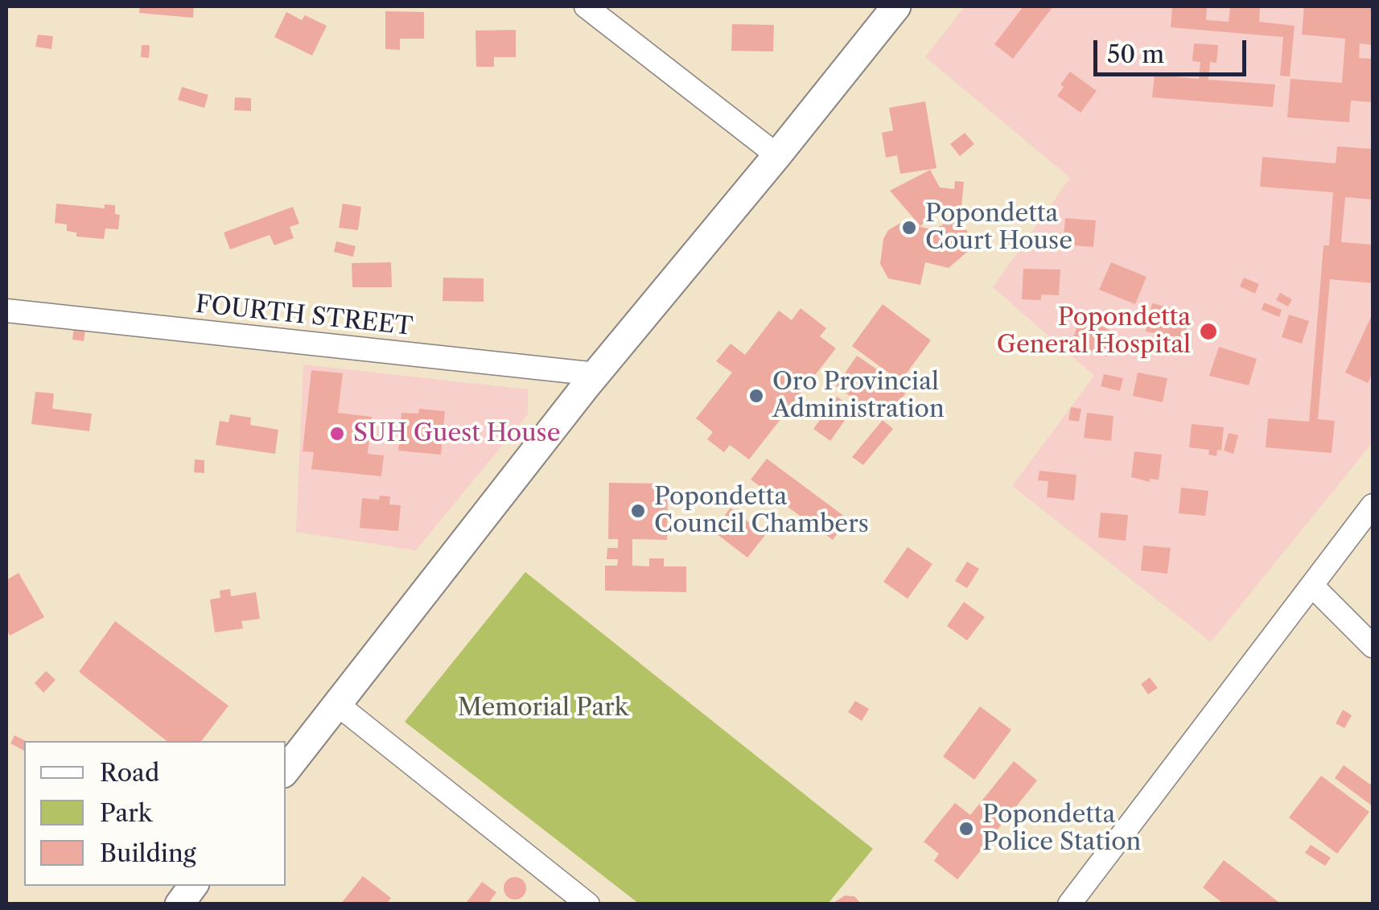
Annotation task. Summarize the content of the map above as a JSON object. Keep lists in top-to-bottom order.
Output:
{
  "streets": {
    "street": ["FOURTH STREET"]
  },
  "parks": ["Memorial Park"],
  "places": [
    "Popondetta Court House",
    "Popondetta General Hospital",
    "Oro Provincial Administration",
    "SUH Guest House",
    "Popondetta Council Chambers",
    "Popondetta Police Station"
  ],
  "legend": ["Road", "Park", "Building"],
  "scale_bar": "50 m"
}
